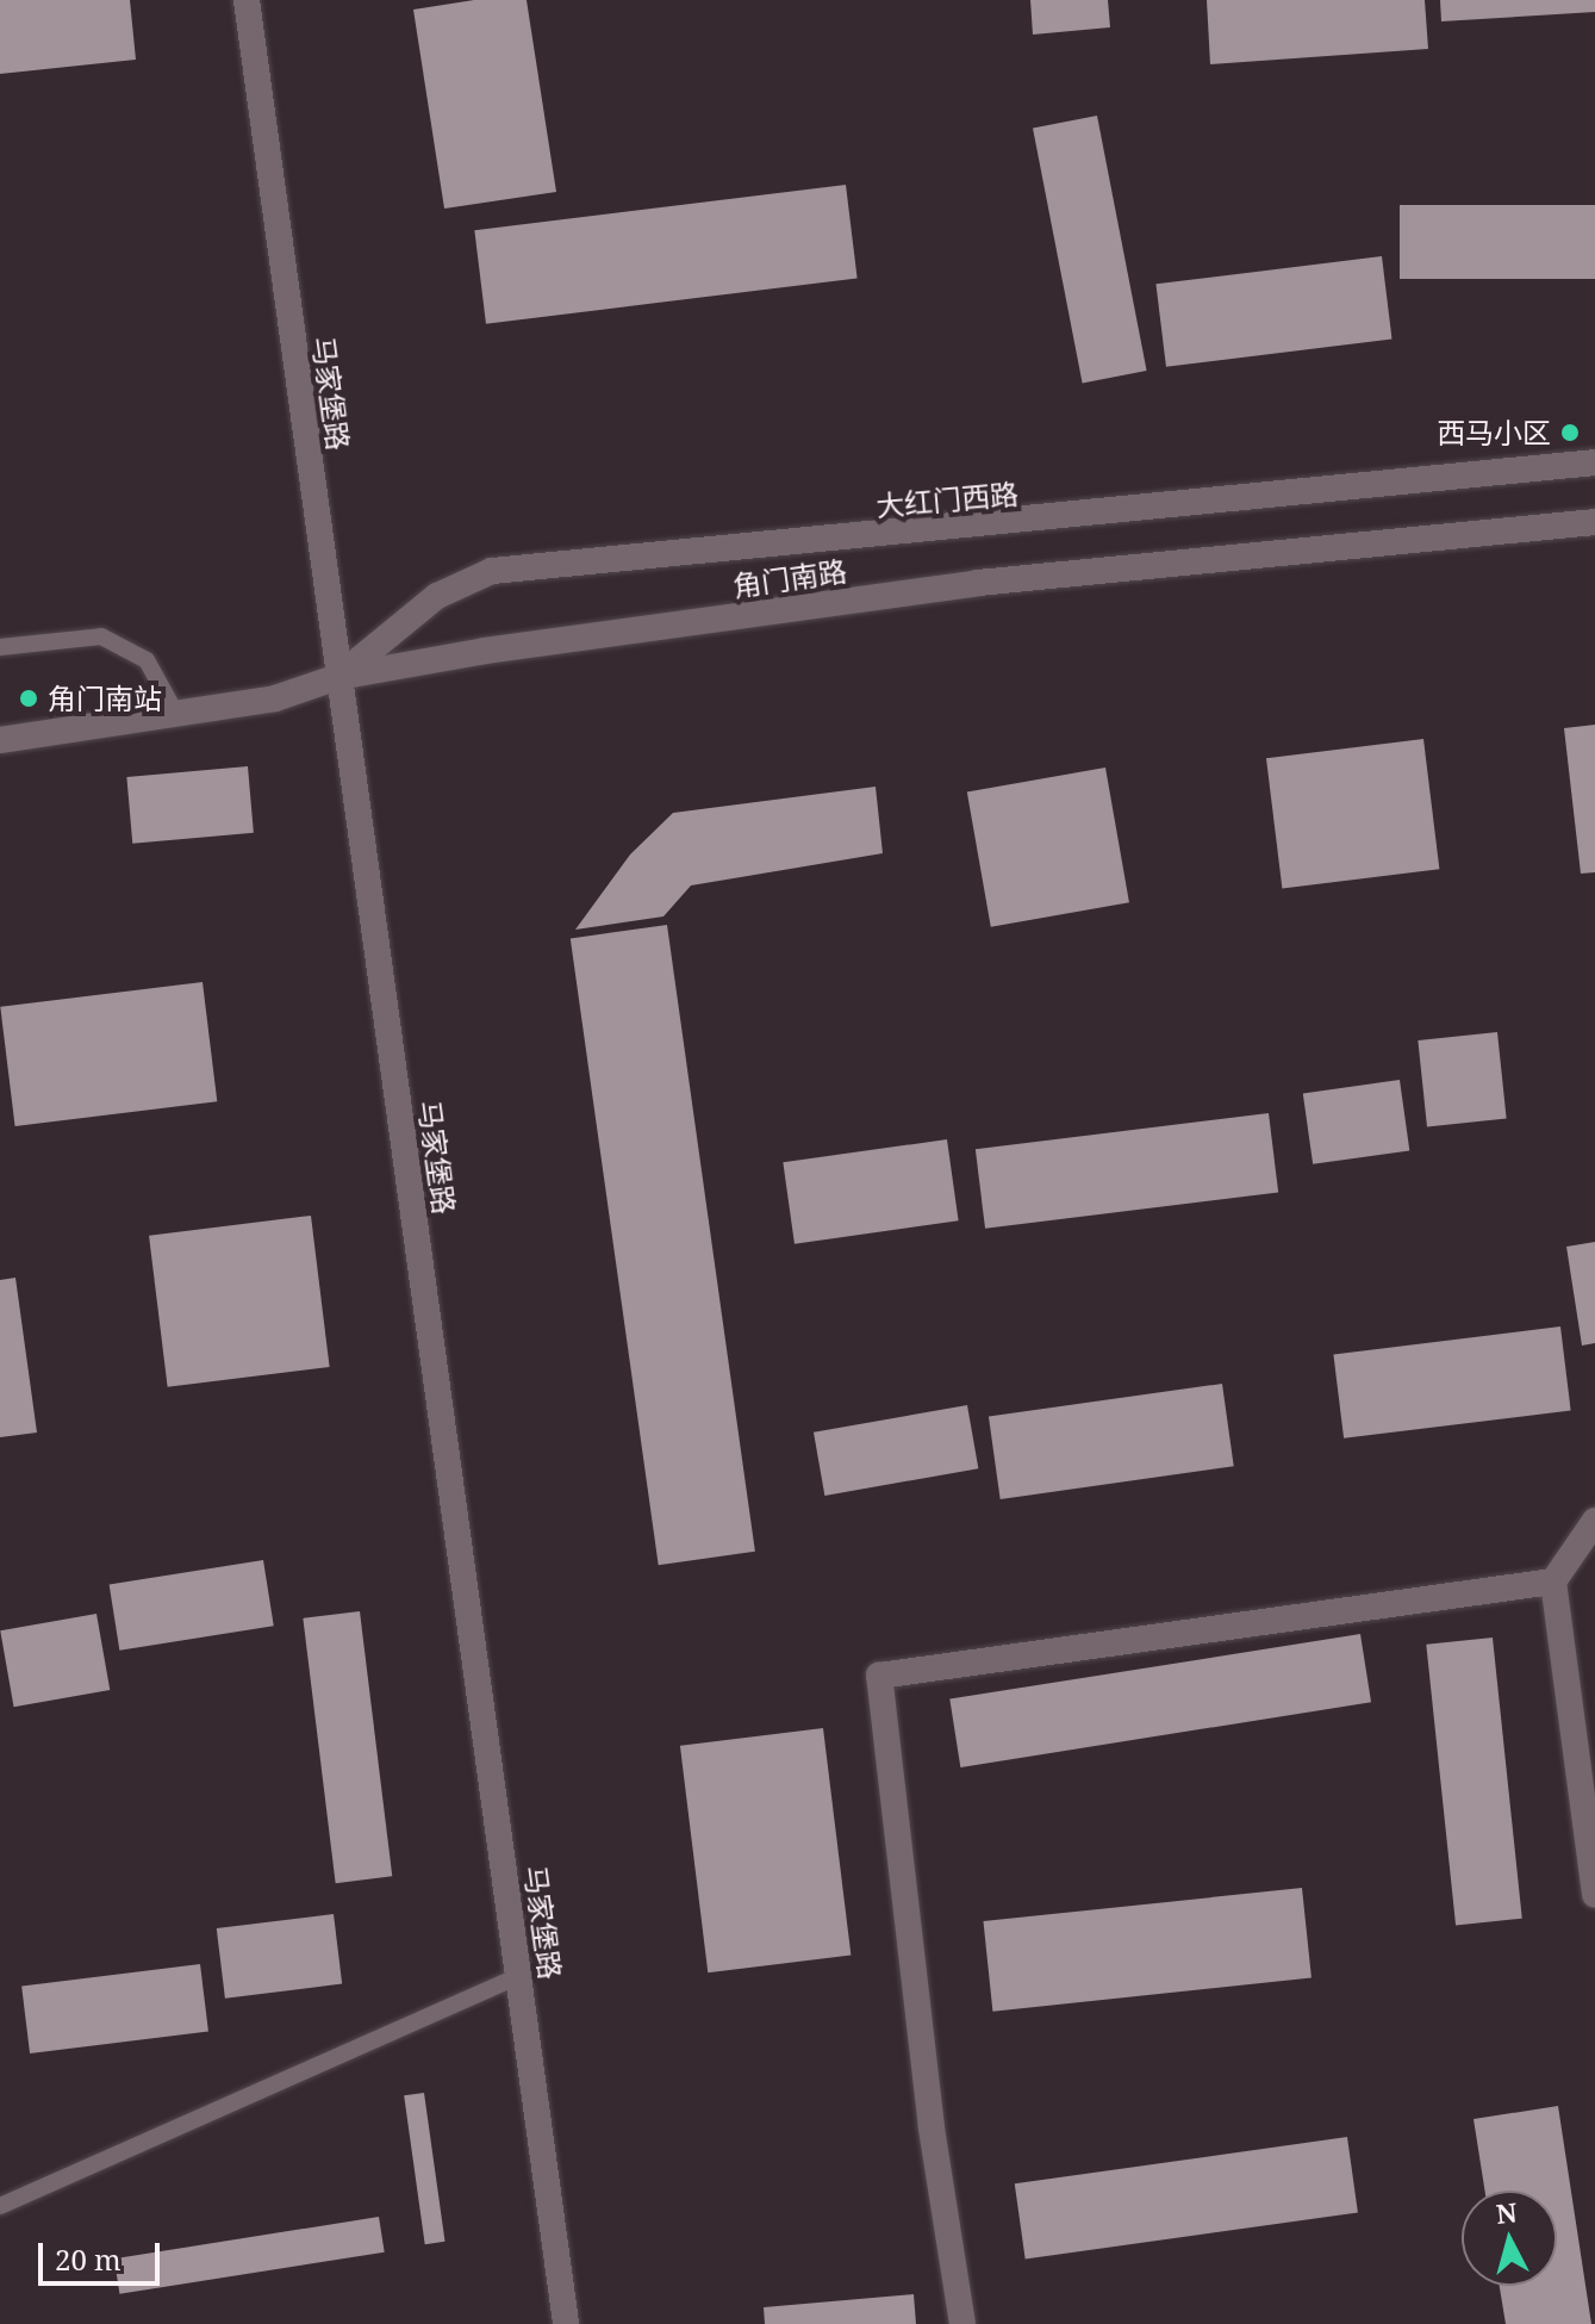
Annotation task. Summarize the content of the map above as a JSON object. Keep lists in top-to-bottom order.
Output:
{
  "streets": {
    "street": ["马家堡路", "大红门西路", "角门南路"]
  },
  "crossings": [
    ["马家堡路", "大红门西路"],
    ["马家堡路", "角门南路"],
    ["大红门西路", "角门南路"]
  ],
  "places": ["西马小区", "角门南站"],
  "scale_bar": "20 m",
  "north": "top"
}
